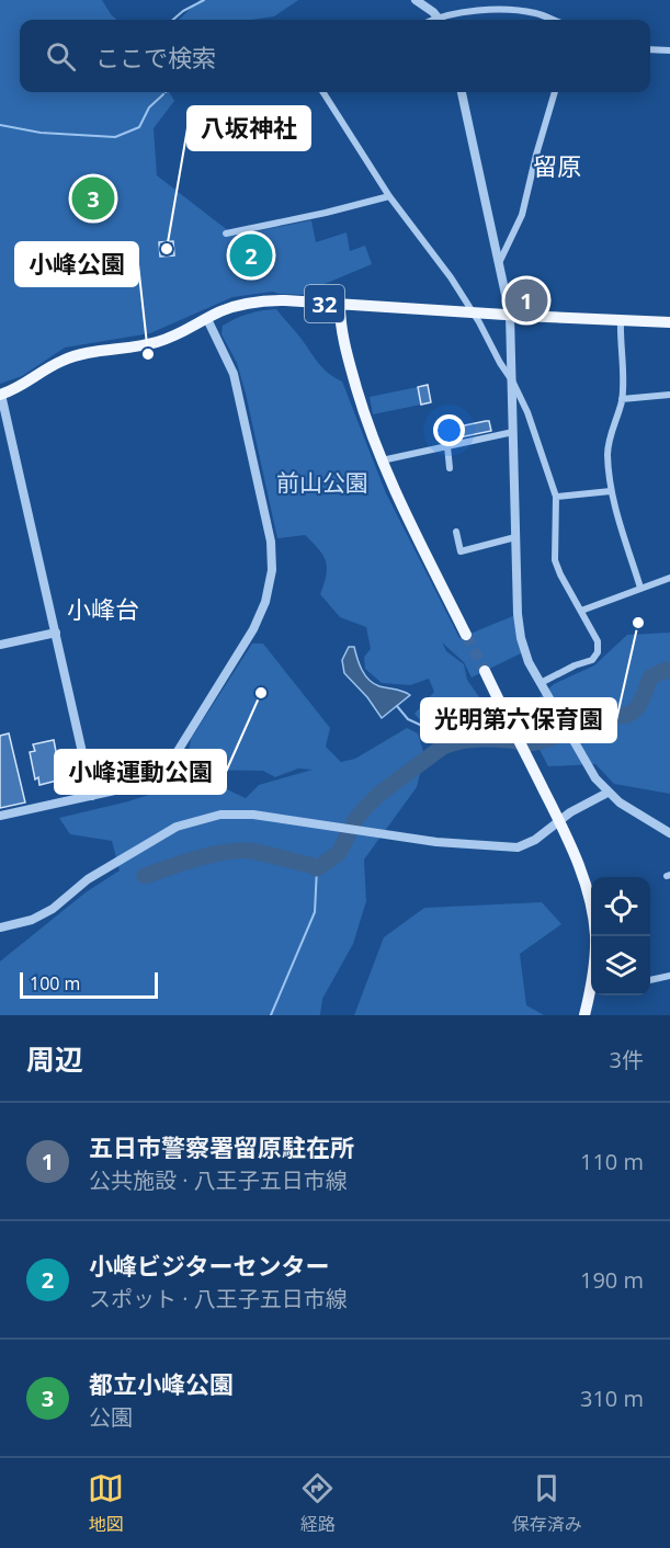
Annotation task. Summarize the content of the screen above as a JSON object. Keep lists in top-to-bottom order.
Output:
{
  "streets": {
    "main road": ["32"]
  },
  "districts": ["留原", "小峰台"],
  "parks": ["前山公園"],
  "places": [
    "八坂神社",
    "小峰公園",
    "光明第六保育園",
    "小峰運動公園"
  ],
  "scale_bar": "100 m",
  "page": {
    "search": "ここで検索",
    "pins": ["3", "2", "1"],
    "scale": "100 m",
    "heading": ["周辺", "3件"],
    "list": [
      {
        "mark": "1",
        "name": "五日市警察署留原駐在所",
        "note": "公共施設 · 八王子五日市線",
        "value": "110 m"
      },
      {
        "mark": "2",
        "name": "小峰ビジターセンター",
        "note": "スポット · 八王子五日市線",
        "value": "190 m"
      },
      {
        "mark": "3",
        "name": "都立小峰公園",
        "note": "公園",
        "value": "310 m"
      }
    ],
    "nav": ["地図", "経路", "保存済み"]
  }
}
